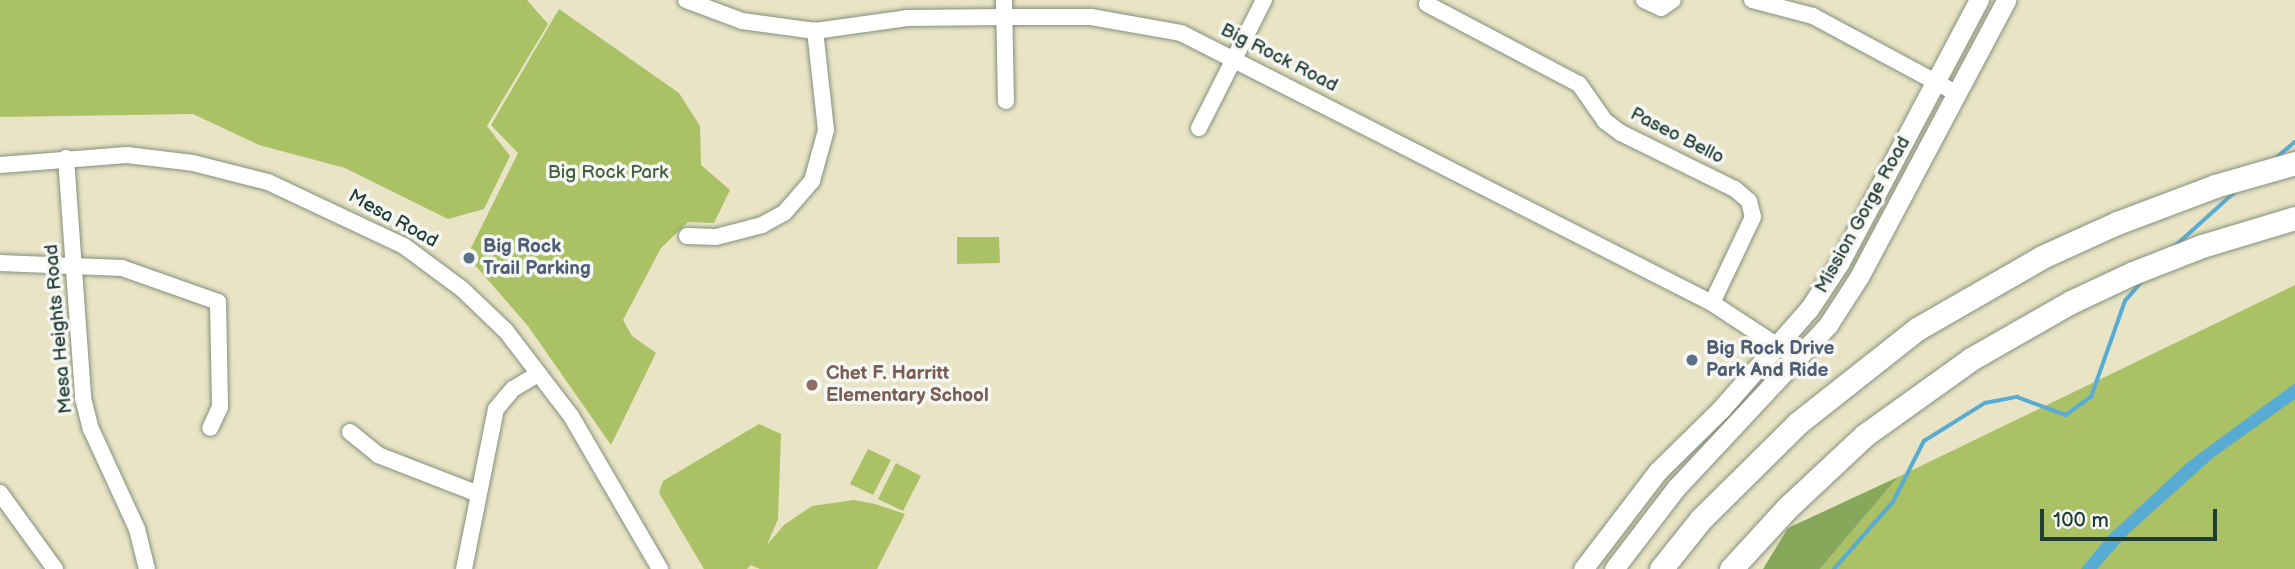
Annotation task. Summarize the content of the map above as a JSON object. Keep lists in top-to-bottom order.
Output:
{
  "streets": {
    "main road": ["Mission Gorge Road"],
    "street": [
      "Big Rock Road",
      "Paseo Bello",
      "Mesa Road",
      "Mesa Heights Road"
    ]
  },
  "crossings": [
    ["Big Rock Road", "Paseo Bello"],
    ["Big Rock Road", "Mission Gorge Road"],
    ["Mesa Road", "Mesa Heights Road"]
  ],
  "parks": ["Big Rock Park"],
  "places": ["Big Rock Trail Parking", "Big Rock Drive Park And Ride", "Chet F. Harritt Elementary School"],
  "scale_bar": "100 m"
}
